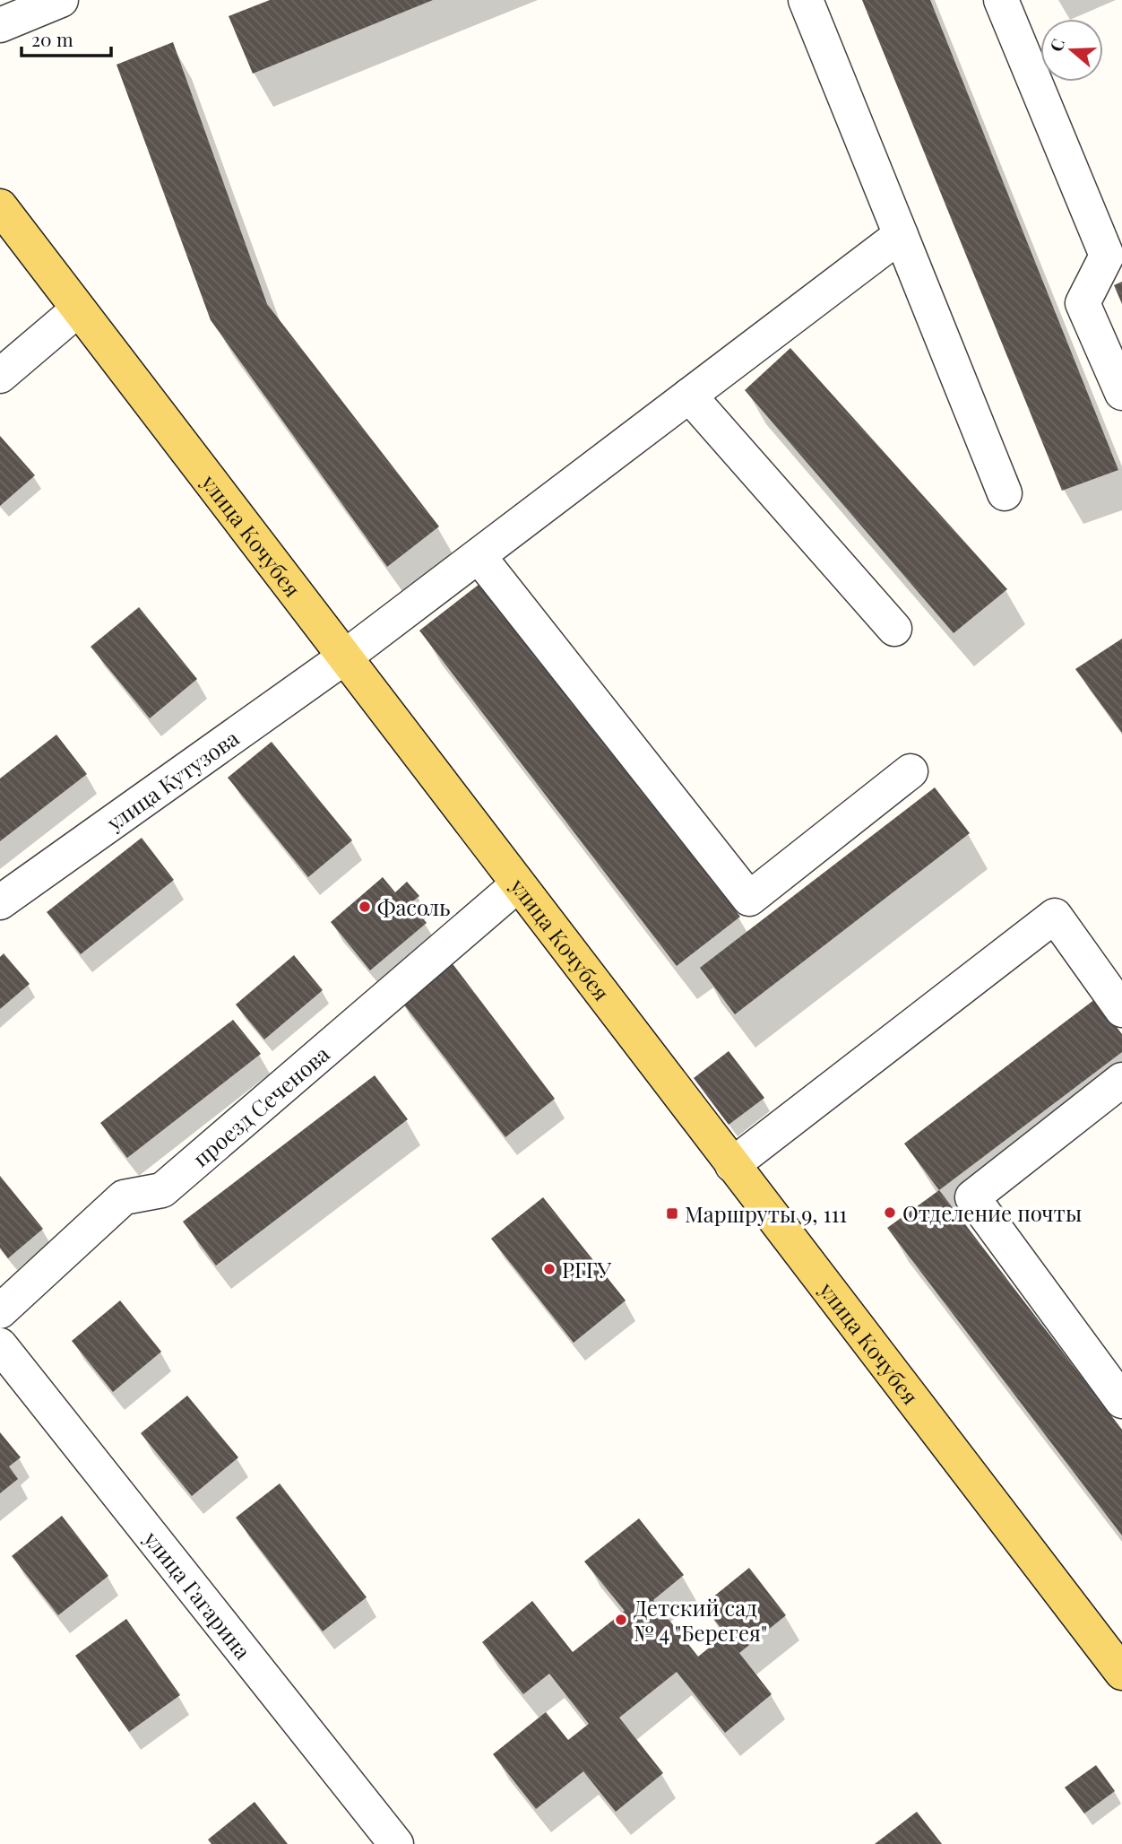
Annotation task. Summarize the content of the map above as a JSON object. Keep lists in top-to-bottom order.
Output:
{
  "streets": {
    "main road": ["улица Кочубея"],
    "street": ["улица Кутузова", "проезд Сеченова", "улица Гагарина"]
  },
  "crossings": [
    ["улица Кочубея", "улица Кутузова"],
    ["улица Кочубея", "проезд Сеченова"]
  ],
  "places": {
    "other": [
      "Фасоль",
      "Отделение почты",
      "РГГУ",
      "Детский сад № 4 \"Берегея\""
    ],
    "transit": ["Маршруты 9, 111"]
  },
  "scale_bar": "20 m",
  "north": "left"
}
